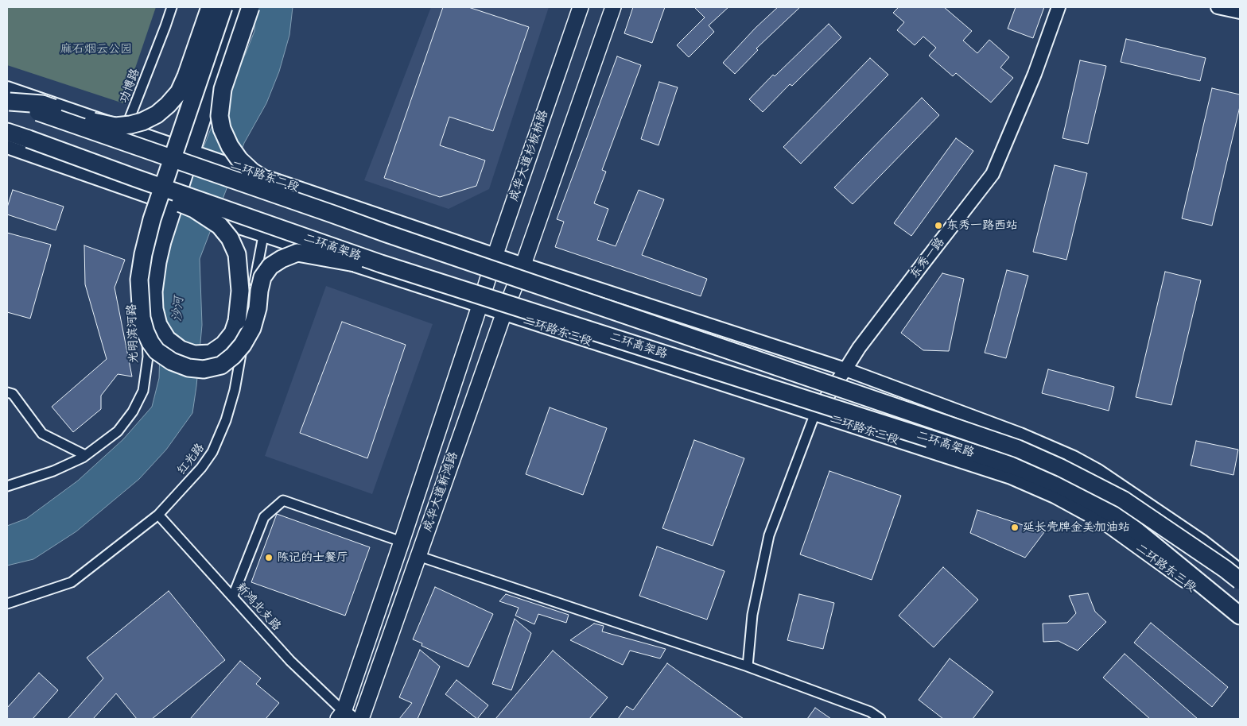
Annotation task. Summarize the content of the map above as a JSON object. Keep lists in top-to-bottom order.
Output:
{
  "streets": {
    "highway": ["二环高架路"],
    "main road": [
      "成华大道杉板桥路",
      "二环路东二段",
      "东秀一路",
      "二环路东三段",
      "成华大道新鸿路"
    ],
    "street": [
      "功博路",
      "光明滨河路",
      "红光路",
      "新鸿北支路"
    ]
  },
  "crossings": [
    ["功博路", "二环路东二段"],
    ["成华大道杉板桥路", "二环路东二段"],
    ["成华大道杉板桥路", "二环路东三段"],
    ["成华大道杉板桥路", "成华大道新鸿路"],
    ["二环路东二段", "二环高架路"],
    ["二环路东二段", "成华大道新鸿路"],
    ["东秀一路", "二环路东三段"],
    ["二环路东三段", "成华大道新鸿路"],
    ["红光路", "新鸿北支路"],
    ["成华大道新鸿路", "新鸿北支路"]
  ],
  "water": ["沙河"],
  "parks": ["麻石烟云公园"],
  "places": ["东秀一路西站", "延长壳牌金美加油站", "陈记的士餐厅"]
}
